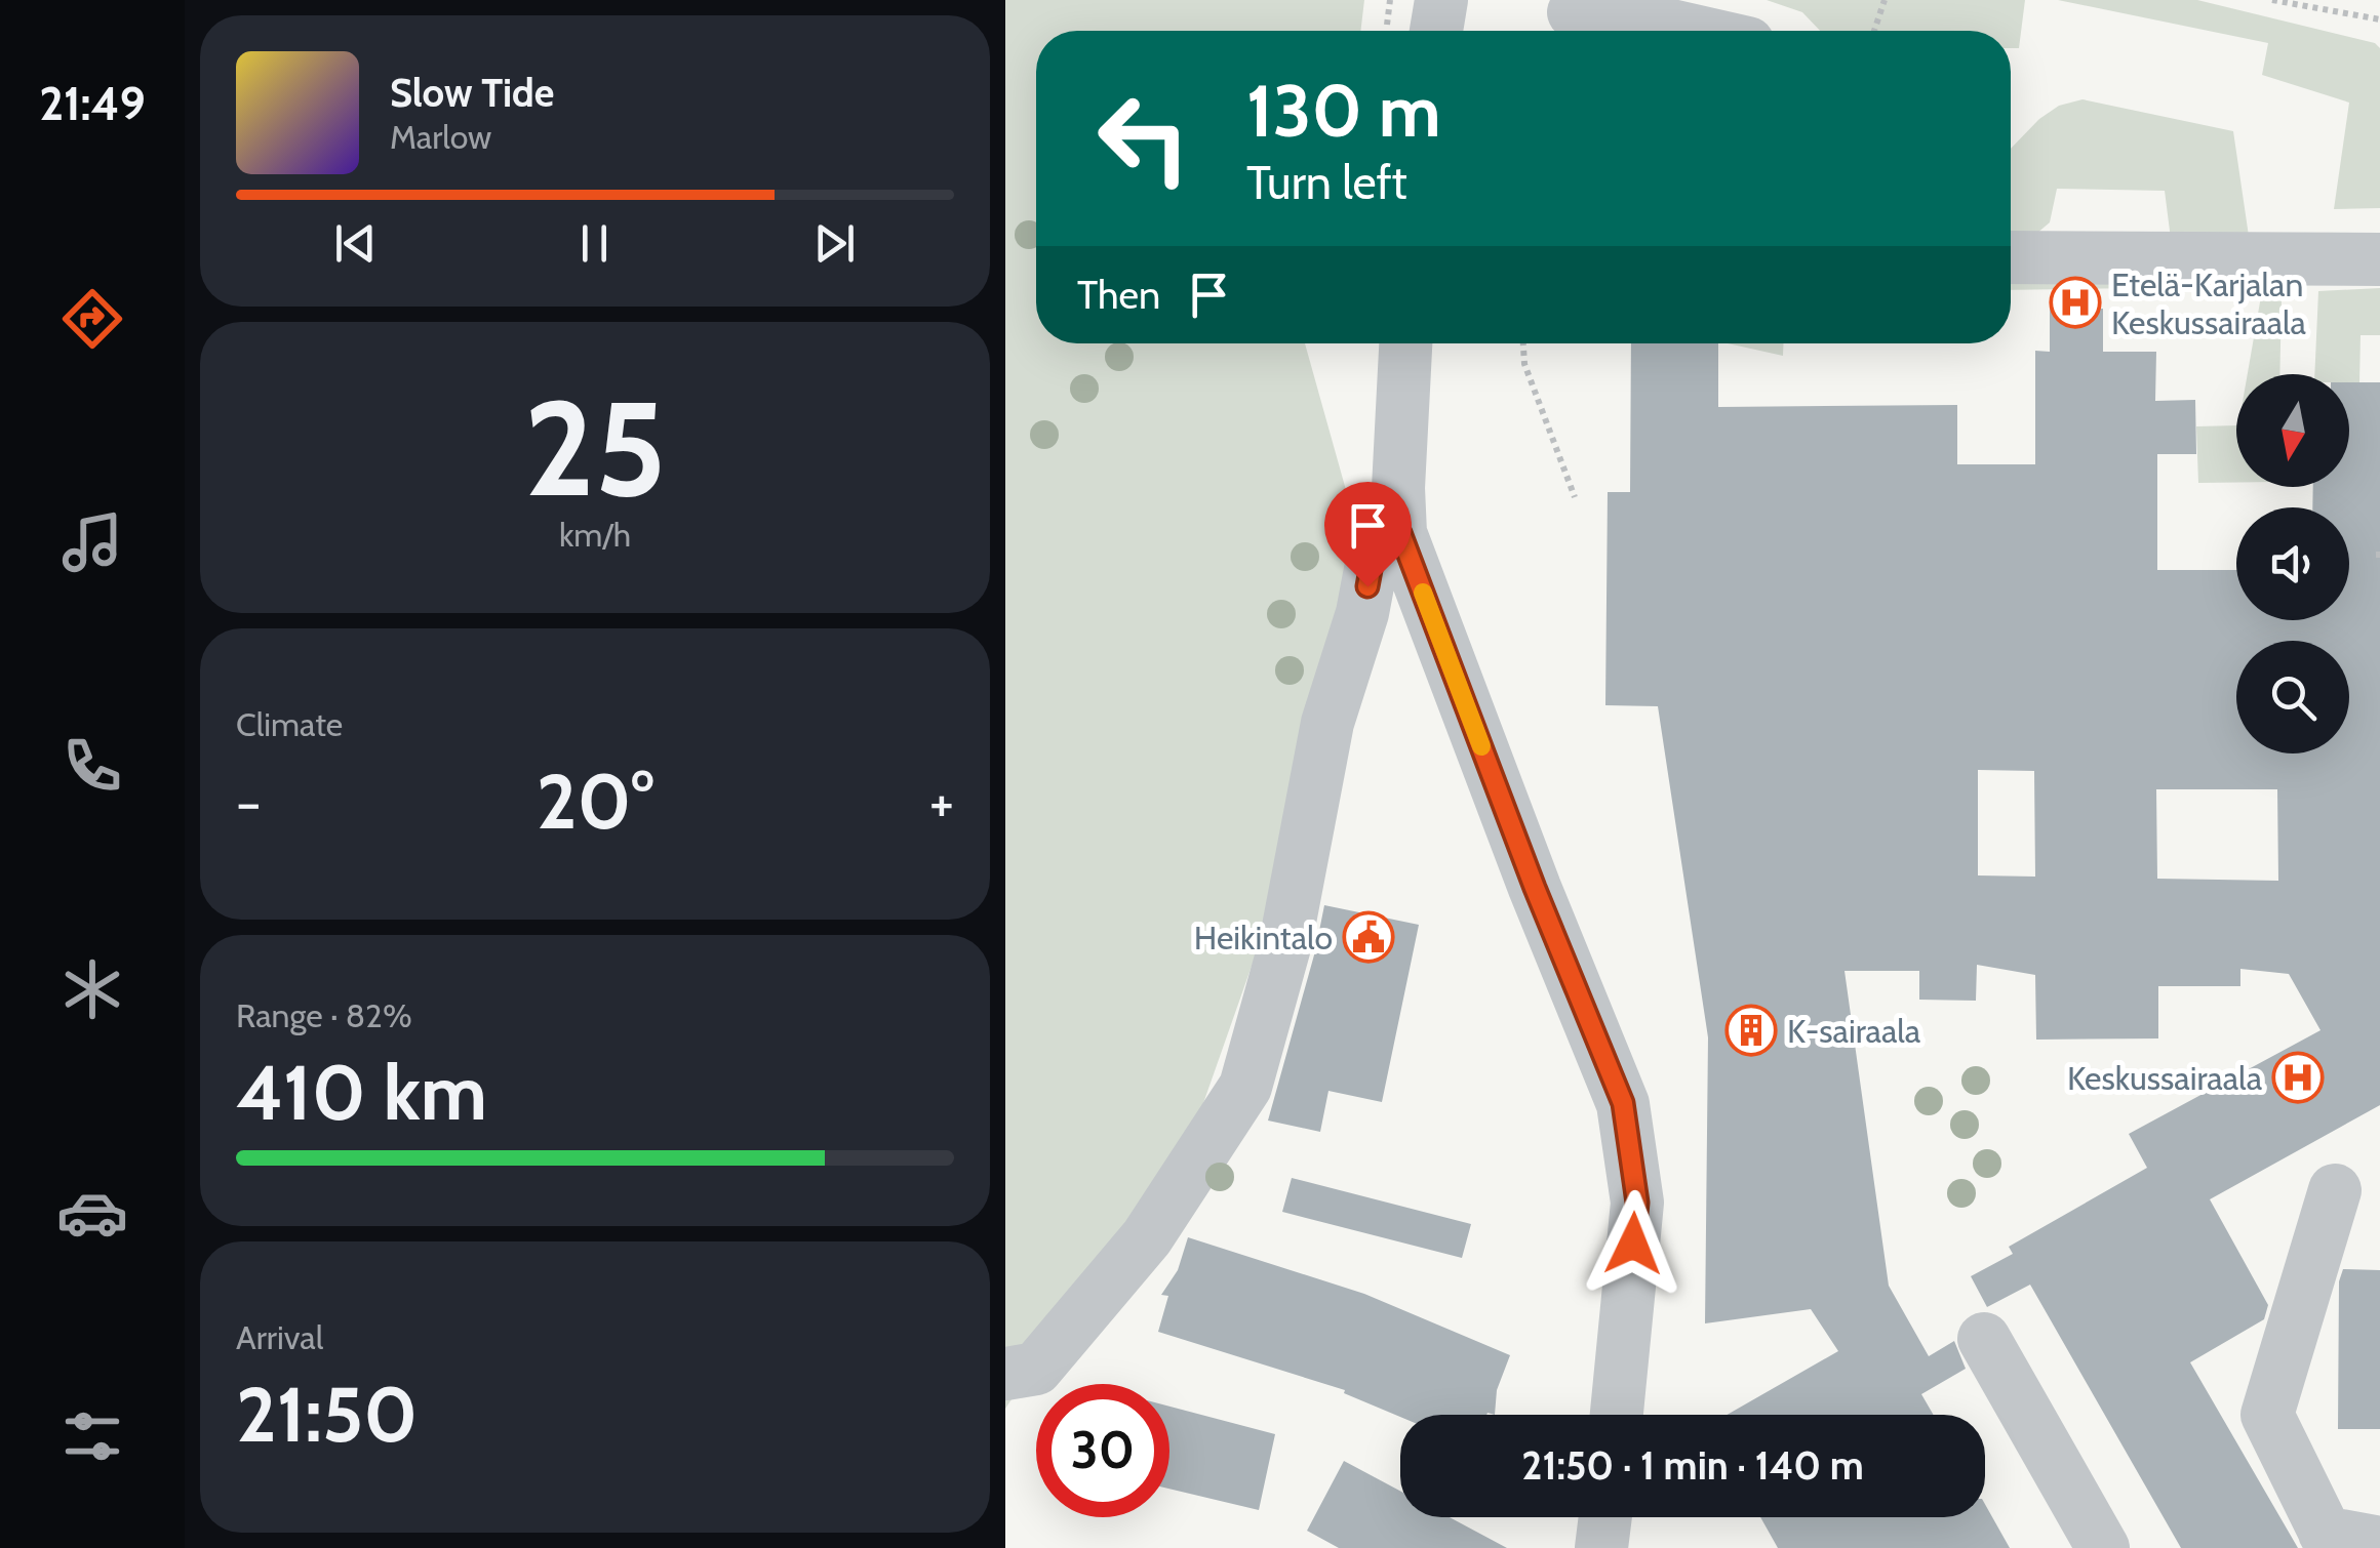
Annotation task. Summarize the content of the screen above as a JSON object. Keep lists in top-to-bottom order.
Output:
{
  "places": {
    "hospital": ["Etelä-Karjalan Keskussairaala", "Keskussairaala"],
    "public building": ["Heikintalo"],
    "building": ["K-sairaala"]
  },
  "north": "bottom",
  "page": {
    "tabs": "21:49",
    "turn": ["130 m", "Turn left"],
    "song": ["Slow Tide", "Marlow"],
    "then": "Then",
    "tile": [
      ["25", "km/h"],
      "Climate",
      ["Range · 82%", "410 km"],
      ["Arrival", "21:50"]
    ],
    "heat": ["−", "20°", "+"],
    "limit": "30",
    "trip": "21:50 · 1 min · 140 m"
  }
}
